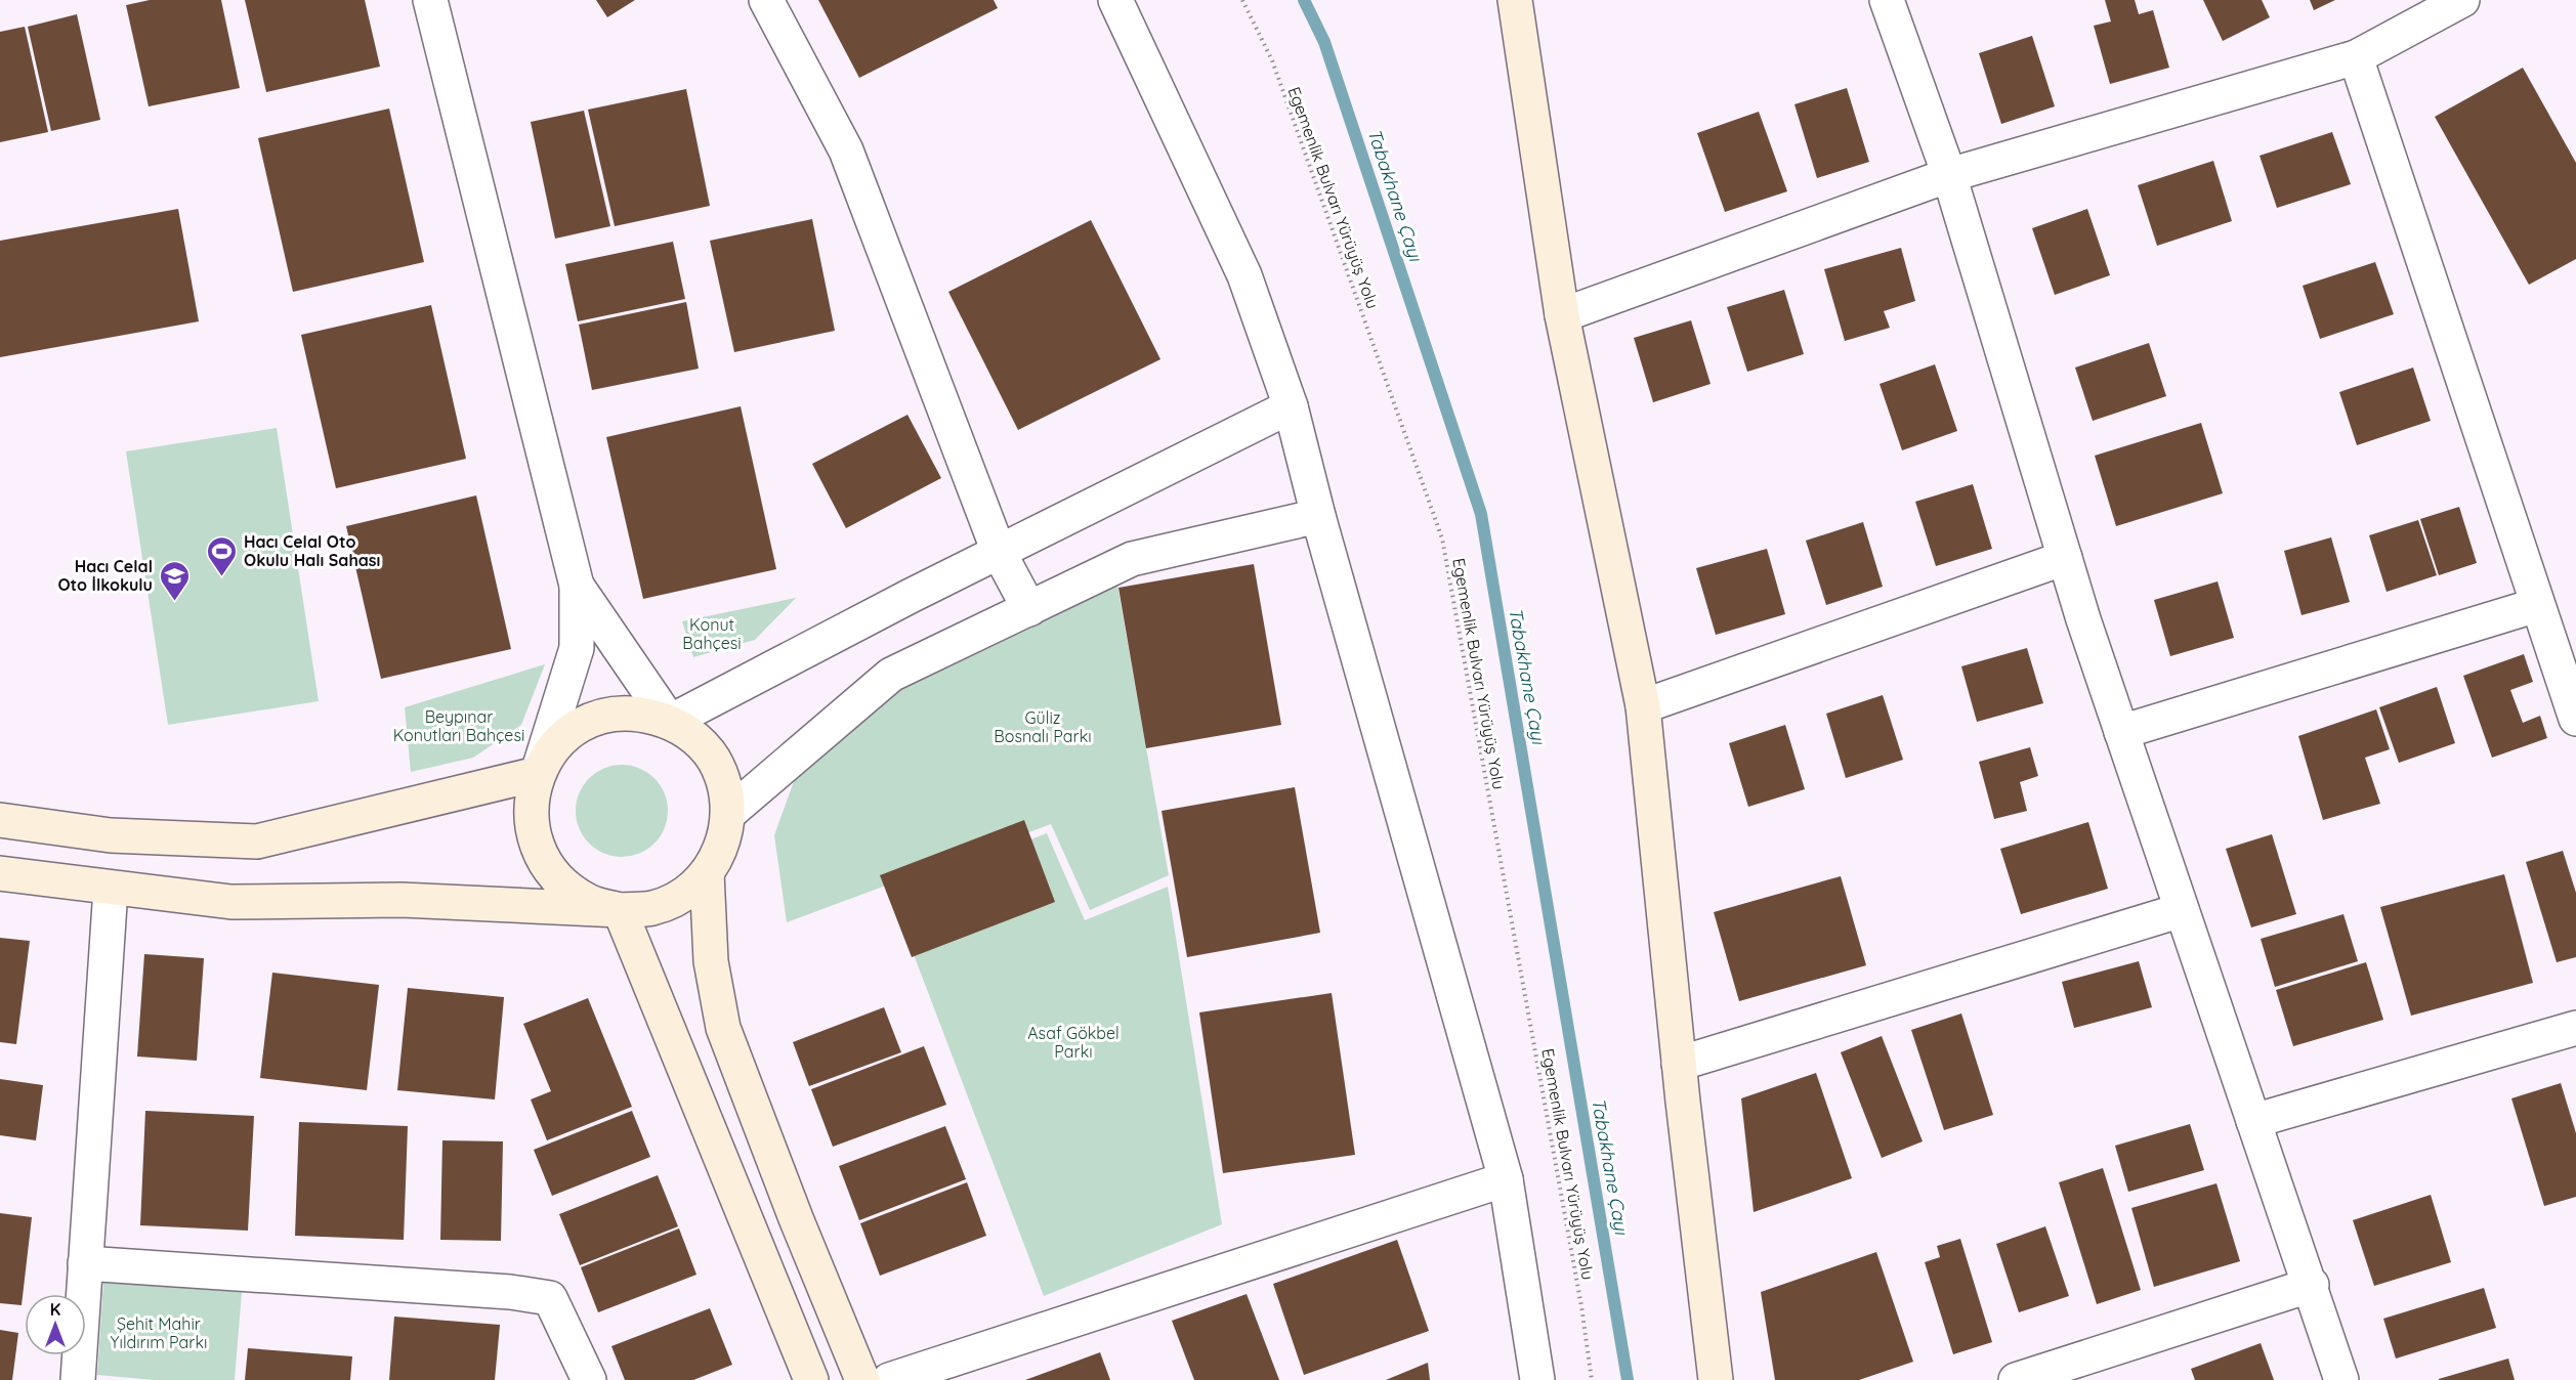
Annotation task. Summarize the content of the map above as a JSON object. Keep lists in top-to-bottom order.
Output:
{
  "streets": {
    "path": ["Egemenlik Bulvarı Yürüyüş Yolu"]
  },
  "water": ["Tabakhane Çayı"],
  "parks": [
    "Konut Bahçesi",
    "Beypınar Konutları Bahçesi",
    "Güliz Bosnalı Parkı",
    "Asaf Gökbel Parkı",
    "Şehit Mahir Yıldırım Parkı"
  ],
  "places": {
    "sports": ["Hacı Celal Oto Okulu Halı Sahası"],
    "school or university": ["Hacı Celal Oto İlkokulu"]
  },
  "north": "top"
}
